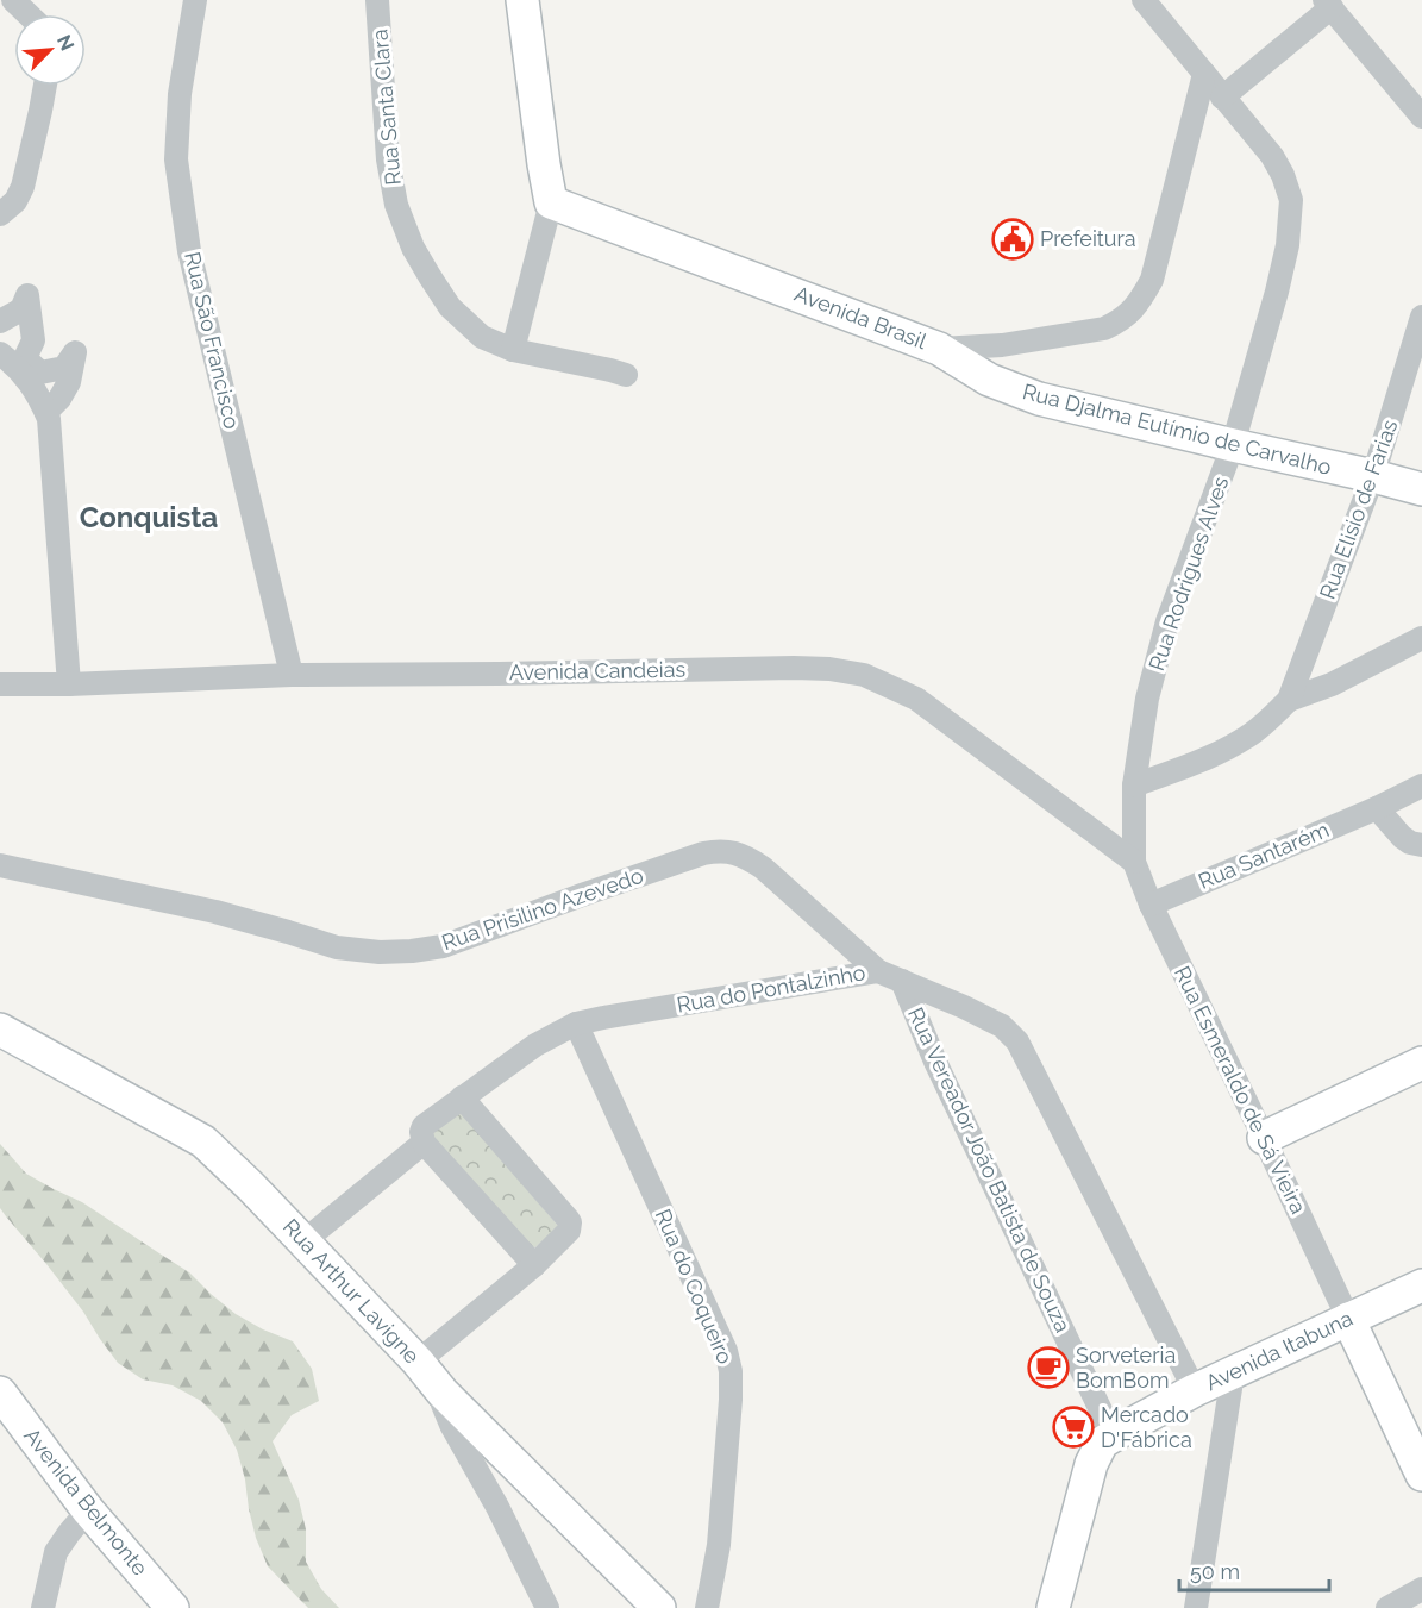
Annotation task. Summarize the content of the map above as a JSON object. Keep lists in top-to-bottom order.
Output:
{
  "streets": {
    "street": [
      "Rua Santa Clara",
      "Avenida Brasil",
      "Rua São Francisco",
      "Rua Djalma Eutímio de Carvalho",
      "Rua Elisio de Farias",
      "Rua Rodrigues Alves",
      "Avenida Candeias",
      "Rua Santarém",
      "Rua Prisilino Azevedo",
      "Rua do Pontalzinho",
      "Rua Esmeraldo de Sá Vieira",
      "Rua Vereador João Batista de Souza",
      "Rua do Coqueiro",
      "Rua Arthur Lavigne",
      "Avenida Itabuna",
      "Avenida Belmonte"
    ]
  },
  "crossings": [
    ["Avenida Brasil", "Rua Djalma Eutímio de Carvalho"],
    ["Avenida Brasil", "Rua Rodrigues Alves"],
    ["Rua São Francisco", "Avenida Candeias"],
    ["Rua Djalma Eutímio de Carvalho", "Rua Elisio de Farias"],
    ["Rua Djalma Eutímio de Carvalho", "Rua Rodrigues Alves"],
    ["Rua Rodrigues Alves", "Avenida Candeias"],
    ["Rua Rodrigues Alves", "Rua Esmeraldo de Sá Vieira"],
    ["Avenida Candeias", "Rua Esmeraldo de Sá Vieira"],
    ["Rua Santarém", "Rua Esmeraldo de Sá Vieira"],
    ["Rua Prisilino Azevedo", "Rua do Pontalzinho"],
    ["Rua do Pontalzinho", "Rua Vereador João Batista de Souza"],
    ["Rua do Pontalzinho", "Rua do Coqueiro"],
    ["Rua do Pontalzinho", "Avenida Itabuna"],
    ["Rua Esmeraldo de Sá Vieira", "Avenida Itabuna"],
    ["Rua Vereador João Batista de Souza", "Avenida Itabuna"]
  ],
  "districts": ["Conquista"],
  "places": {
    "public building": ["Prefeitura"],
    "cafe": ["Sorveteria BomBom"],
    "supermarket": ["Mercado D'Fábrica"]
  },
  "scale_bar": "50 m",
  "north": "top right"
}
